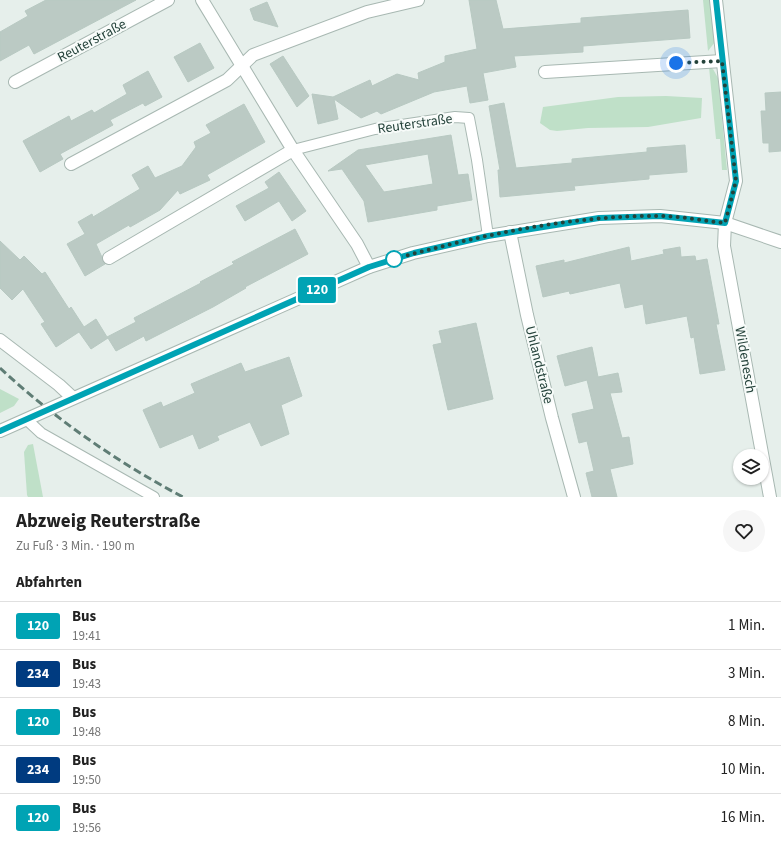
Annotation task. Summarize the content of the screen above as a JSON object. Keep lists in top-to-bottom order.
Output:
{
  "streets": {
    "street": ["Reuterstraße", "Wildenesch", "Uhlandstraße"]
  },
  "lines": ["bus line 120"],
  "page": {
    "on_map": "120",
    "heading": [
      ["Abzweig Reuterstraße", "Zu Fuß · 3 Min. · 190 m"],
      "Abfahrten"
    ],
    "list": [
      {
        "mark": "120",
        "name": "Bus",
        "note": "19:41",
        "value": "1 Min."
      },
      {
        "mark": "234",
        "name": "Bus",
        "note": "19:43",
        "value": "3 Min."
      },
      {
        "mark": "120",
        "name": "Bus",
        "note": "19:48",
        "value": "8 Min."
      },
      {
        "mark": "234",
        "name": "Bus",
        "note": "19:50",
        "value": "10 Min."
      },
      {
        "mark": "120",
        "name": "Bus",
        "note": "19:56",
        "value": "16 Min."
      }
    ]
  }
}
